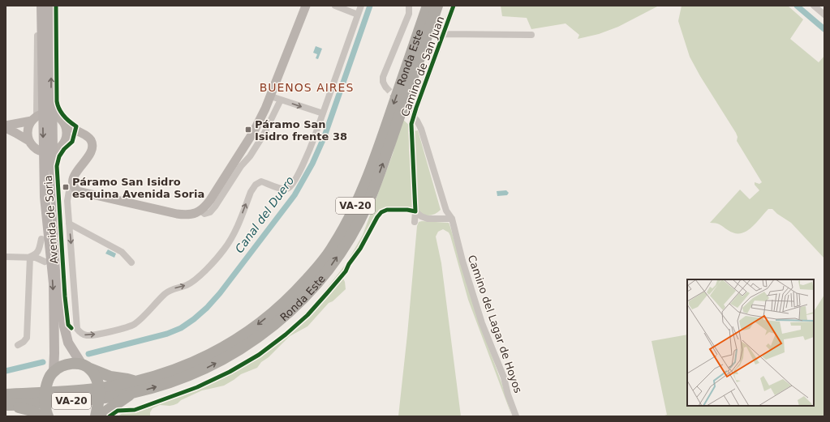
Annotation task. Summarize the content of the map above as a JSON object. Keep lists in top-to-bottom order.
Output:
{
  "streets": {
    "highway": ["Ronda Este", "VA-20"],
    "main road": ["Avenida de Soria"],
    "street": ["Camino de San Juan", "Camino del Lagar de Hoyos"]
  },
  "districts": ["BUENOS AIRES"],
  "water": ["Canal del Duero"],
  "places": {
    "transit": ["Páramo San Isidro frente 38", "Páramo San Isidro esquina Avenida Soria"]
  }
}
